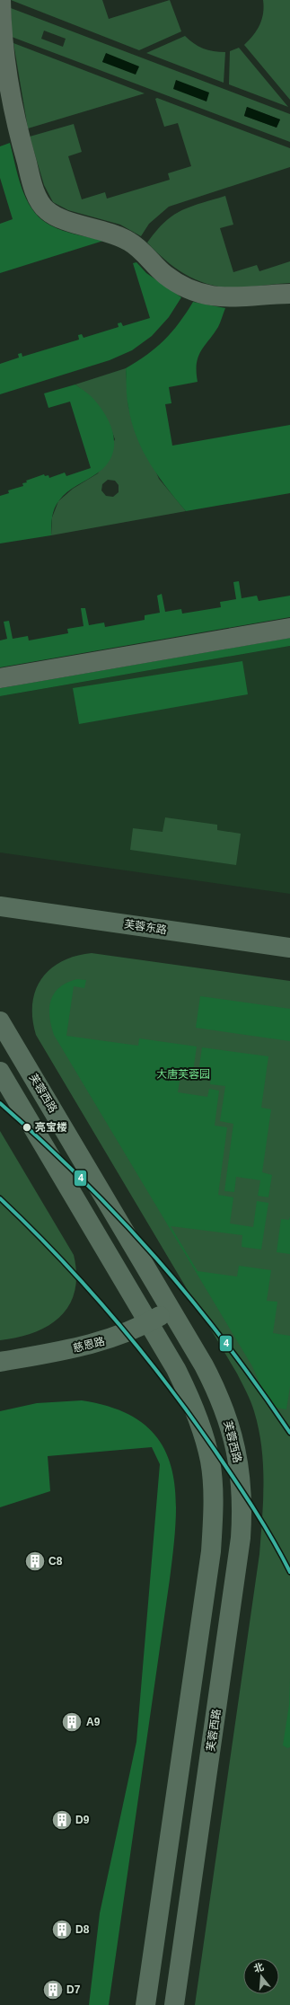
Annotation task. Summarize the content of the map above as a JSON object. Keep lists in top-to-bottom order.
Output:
{
  "streets": {
    "main road": ["芙蓉东路", "芙蓉西路", "慈恩路"]
  },
  "crossings": [
    ["芙蓉西路", "慈恩路"]
  ],
  "parks": ["大唐芙蓉园"],
  "places": {
    "other": ["亮宝楼"],
    "building": [
      "C8",
      "A9",
      "D9",
      "D8",
      "D7"
    ]
  },
  "lines": ["transit line 4"],
  "north": "top"
}
